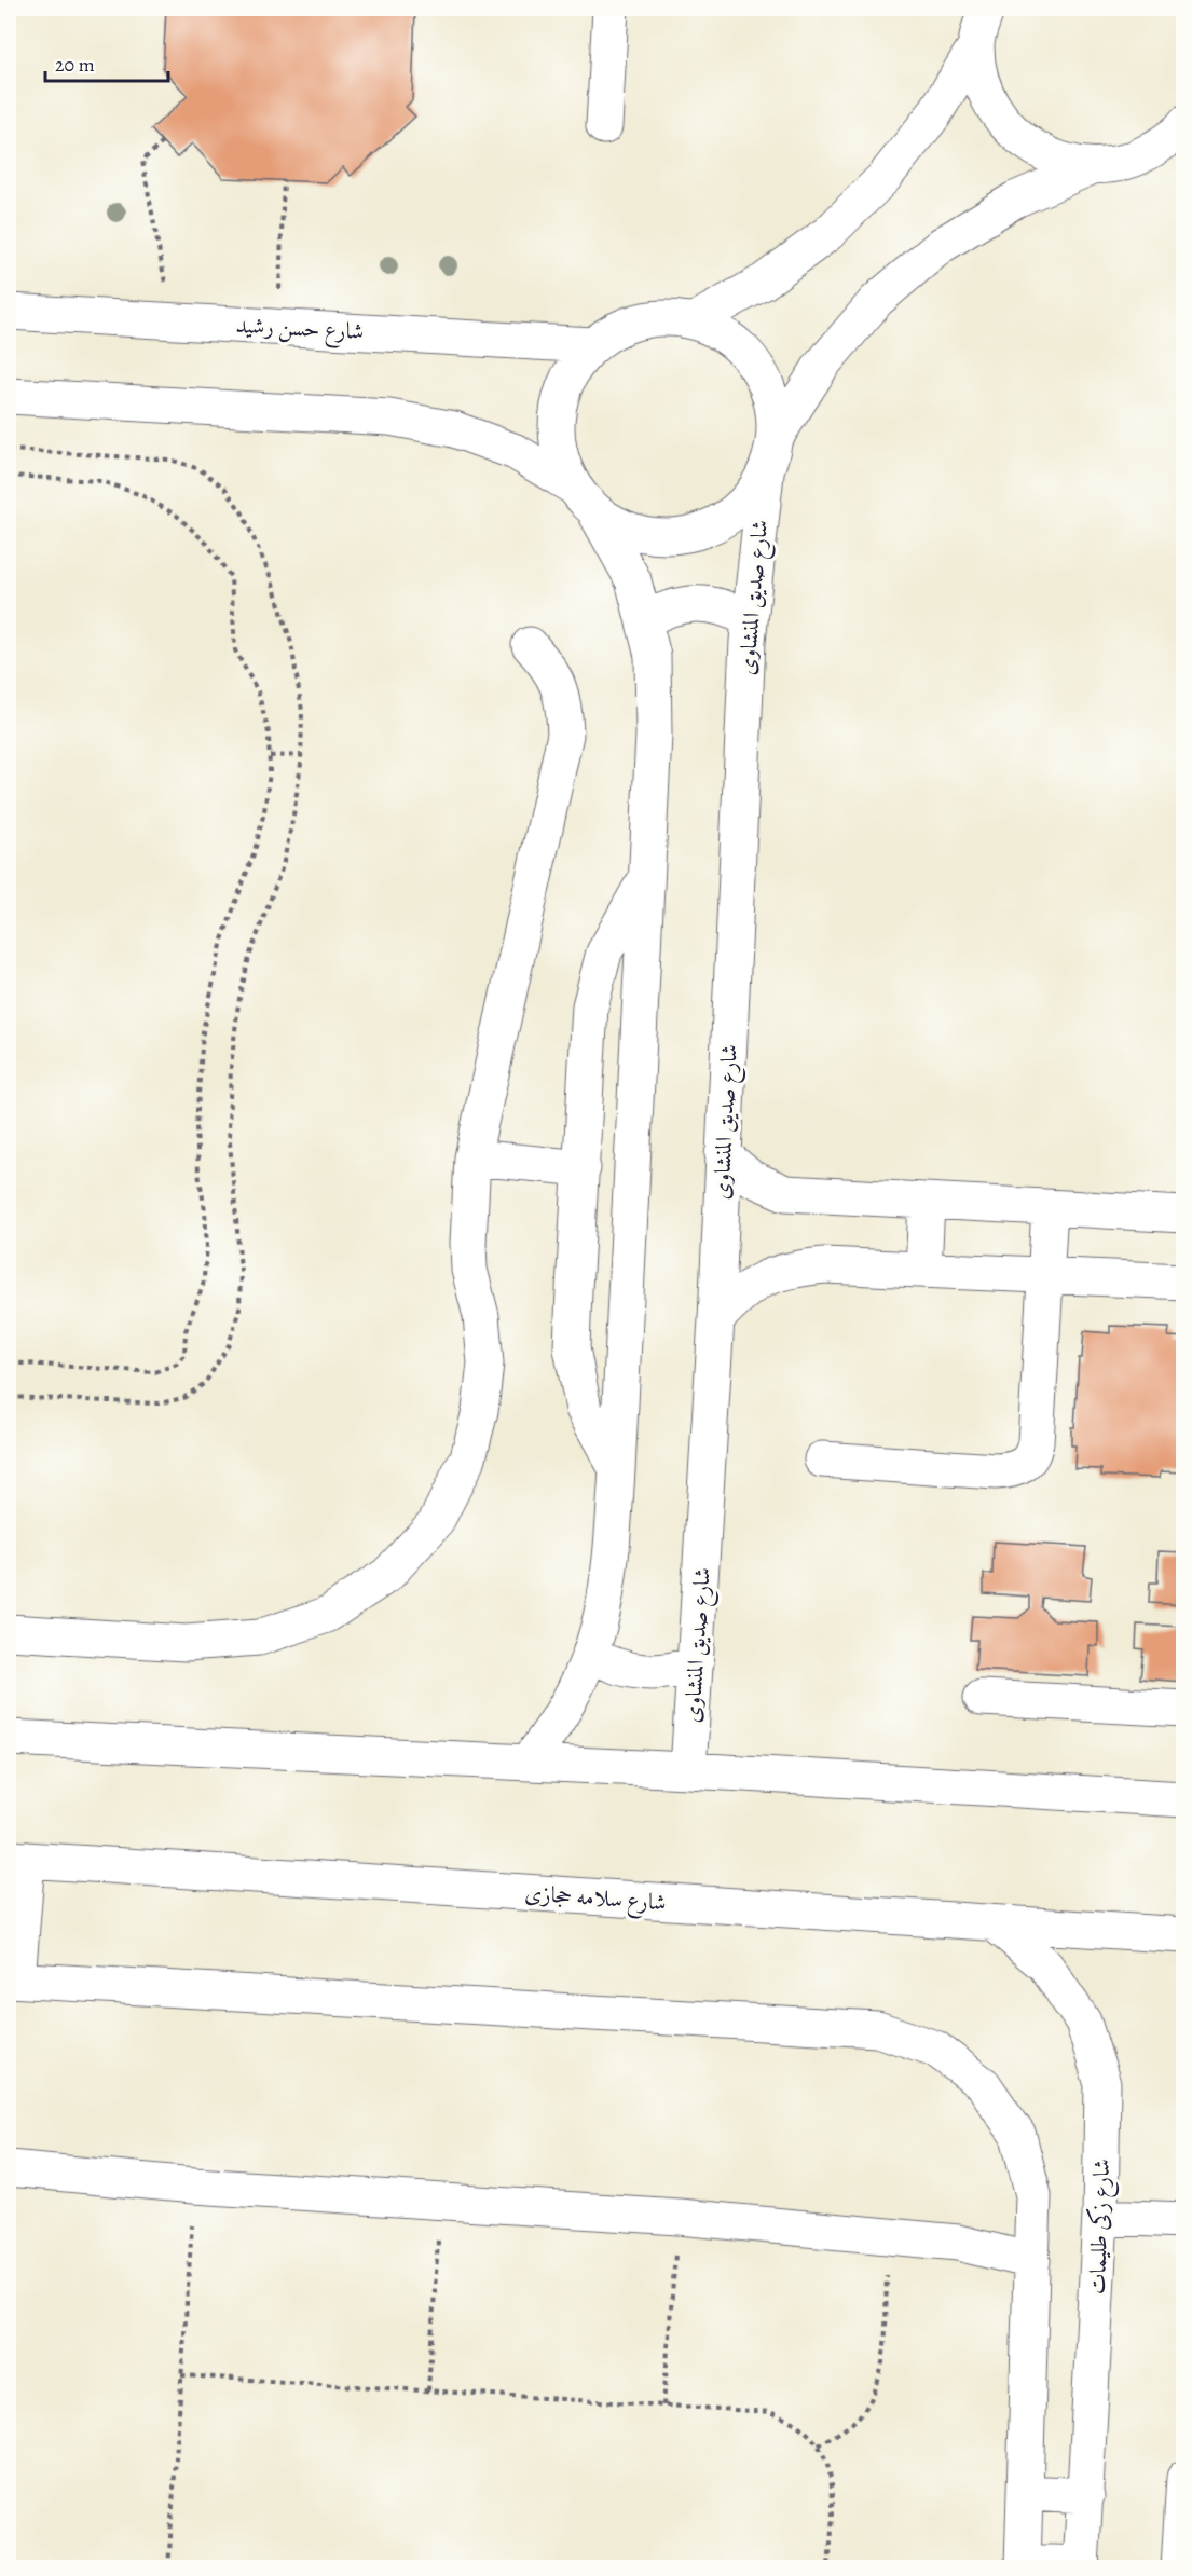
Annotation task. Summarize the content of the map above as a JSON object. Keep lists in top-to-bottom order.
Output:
{
  "streets": {
    "street": [
      "شارع حسن رشيد",
      "شارع صديق المنشاوى",
      "شارع سلامه حجازى",
      "شارع زكى طليمات"
    ]
  },
  "crossings": [
    ["شارع حسن رشيد", "شارع صديق المنشاوى"],
    ["شارع سلامه حجازى", "شارع زكى طليمات"]
  ],
  "scale_bar": "20 m"
}
